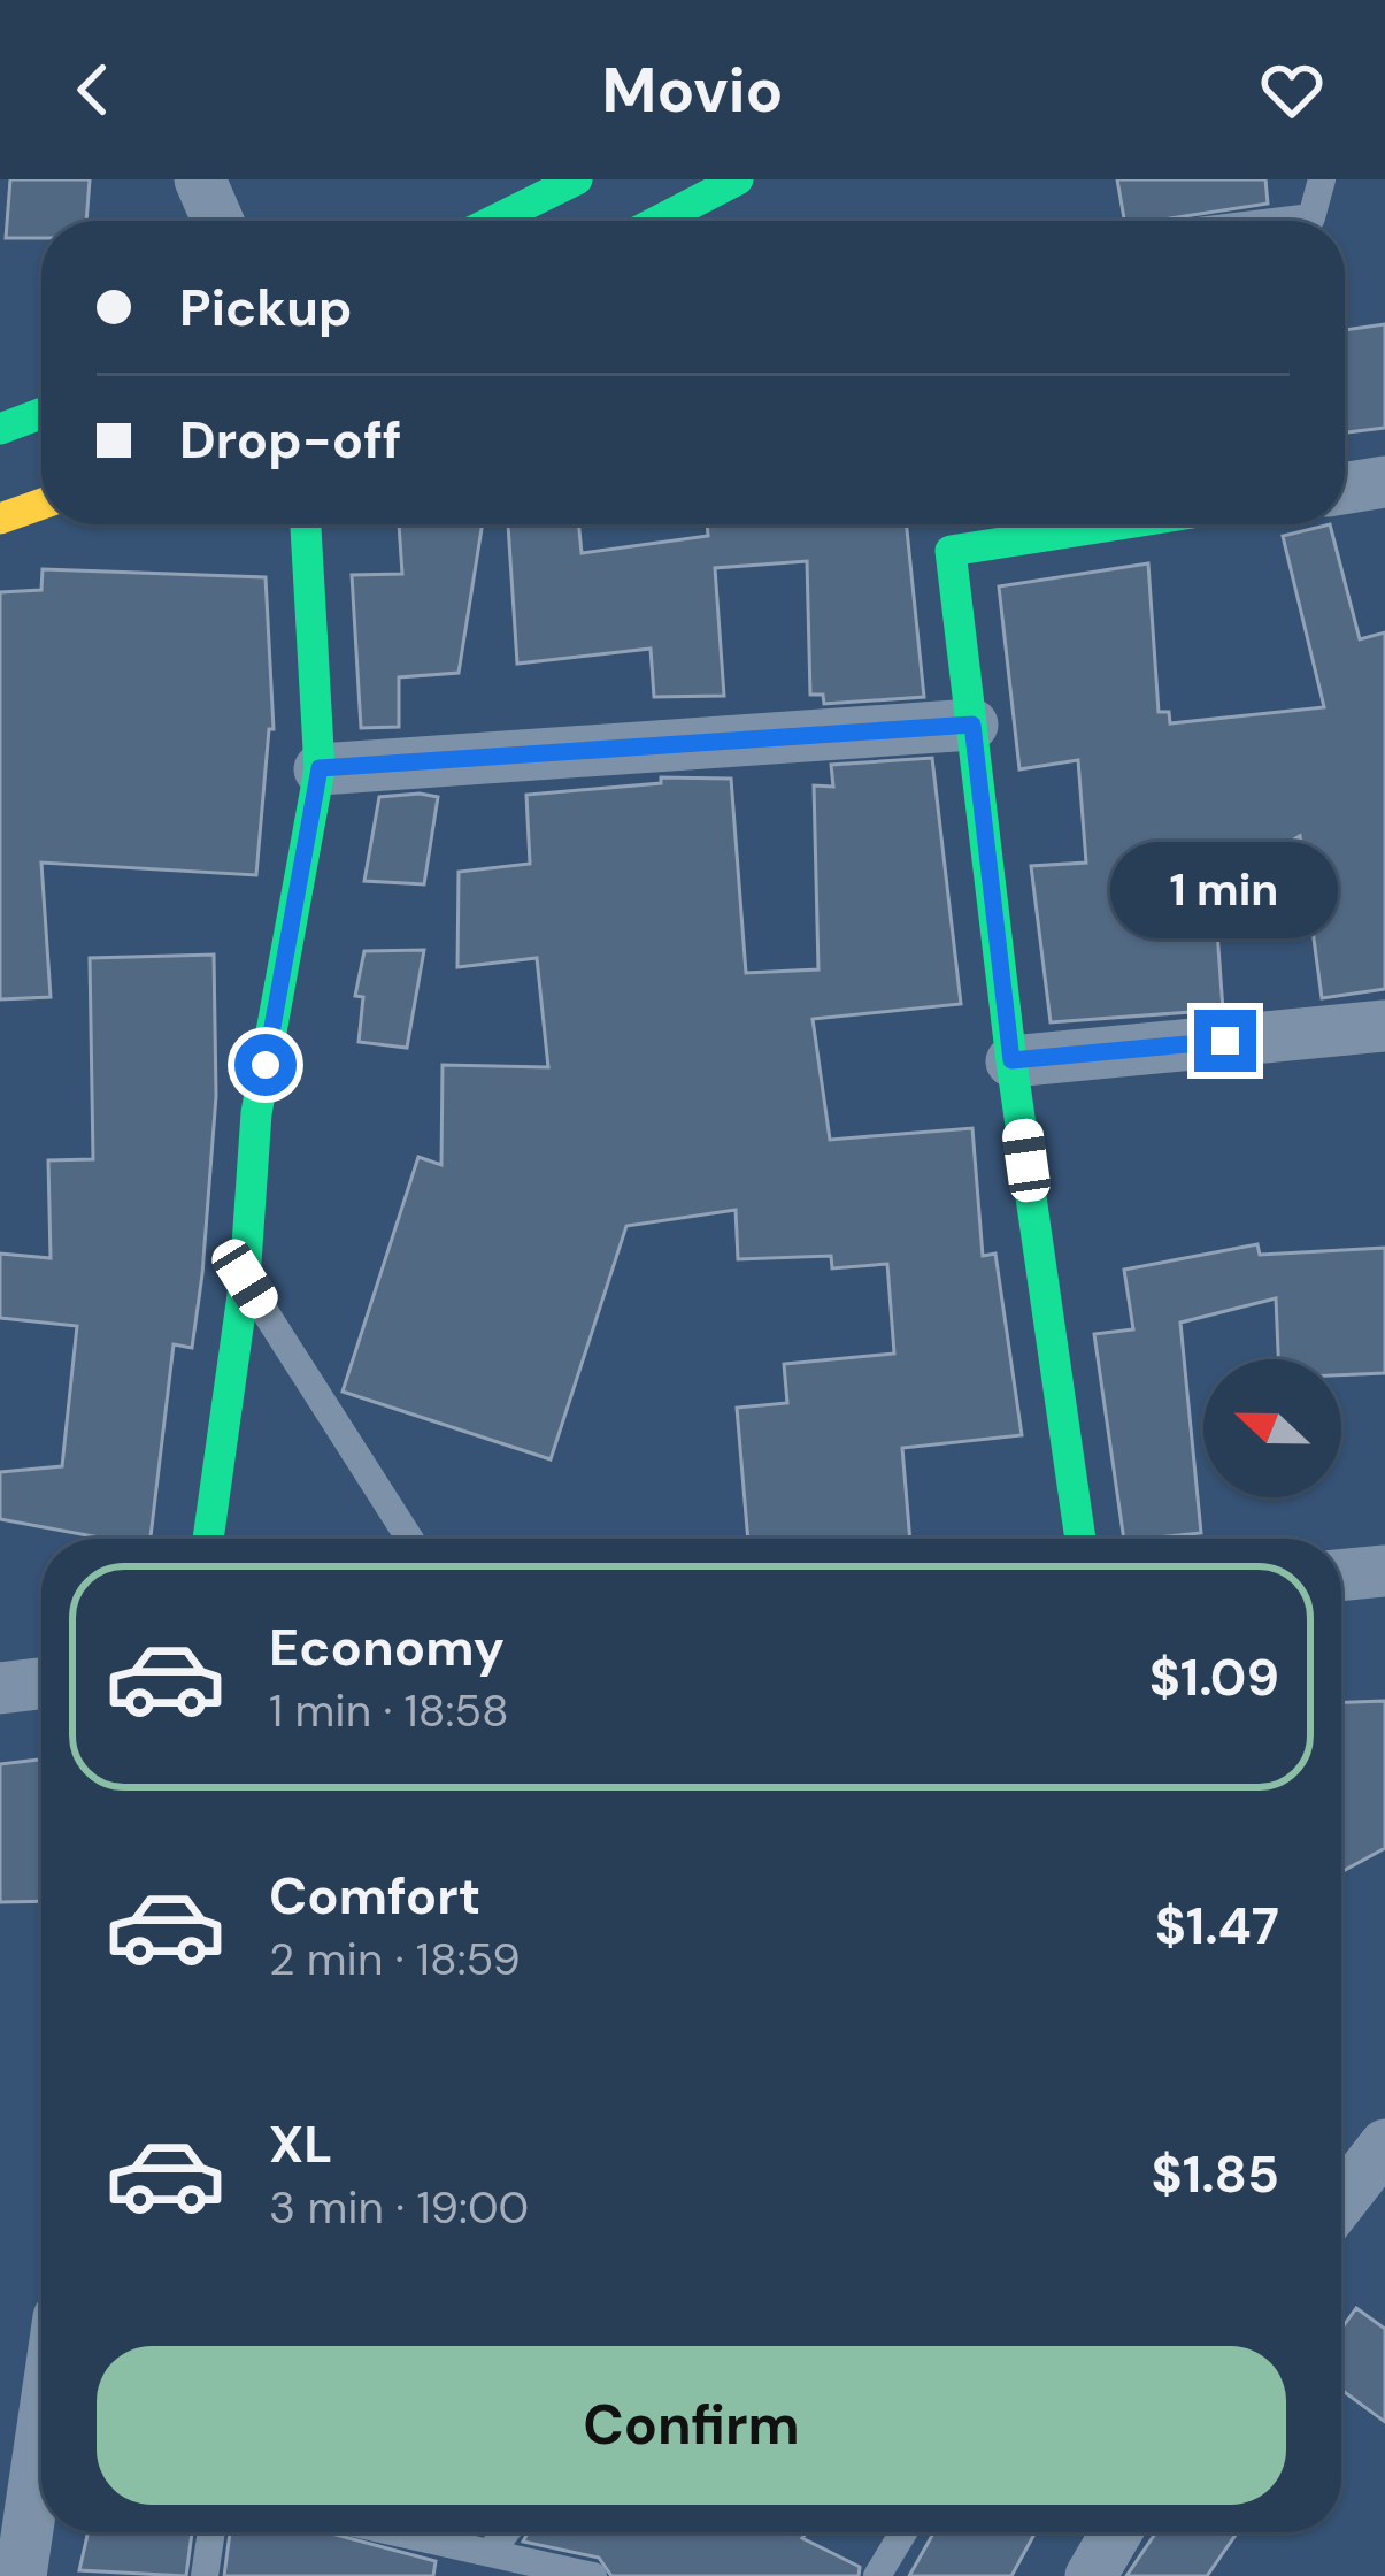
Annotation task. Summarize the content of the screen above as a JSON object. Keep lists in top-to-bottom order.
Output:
{
  "north": "left",
  "page": {
    "header": "Movio",
    "banner": ["Pickup", "Drop-off"],
    "bubble": "1 min",
    "list": [
      {
        "name": "Economy",
        "note": "1 min · 18:58",
        "value": "$1.09"
      },
      {
        "name": "Comfort",
        "note": "2 min · 18:59",
        "value": "$1.47"
      },
      {
        "name": "XL",
        "note": "3 min · 19:00",
        "value": "$1.85"
      }
    ],
    "buttons": "Confirm"
  }
}
